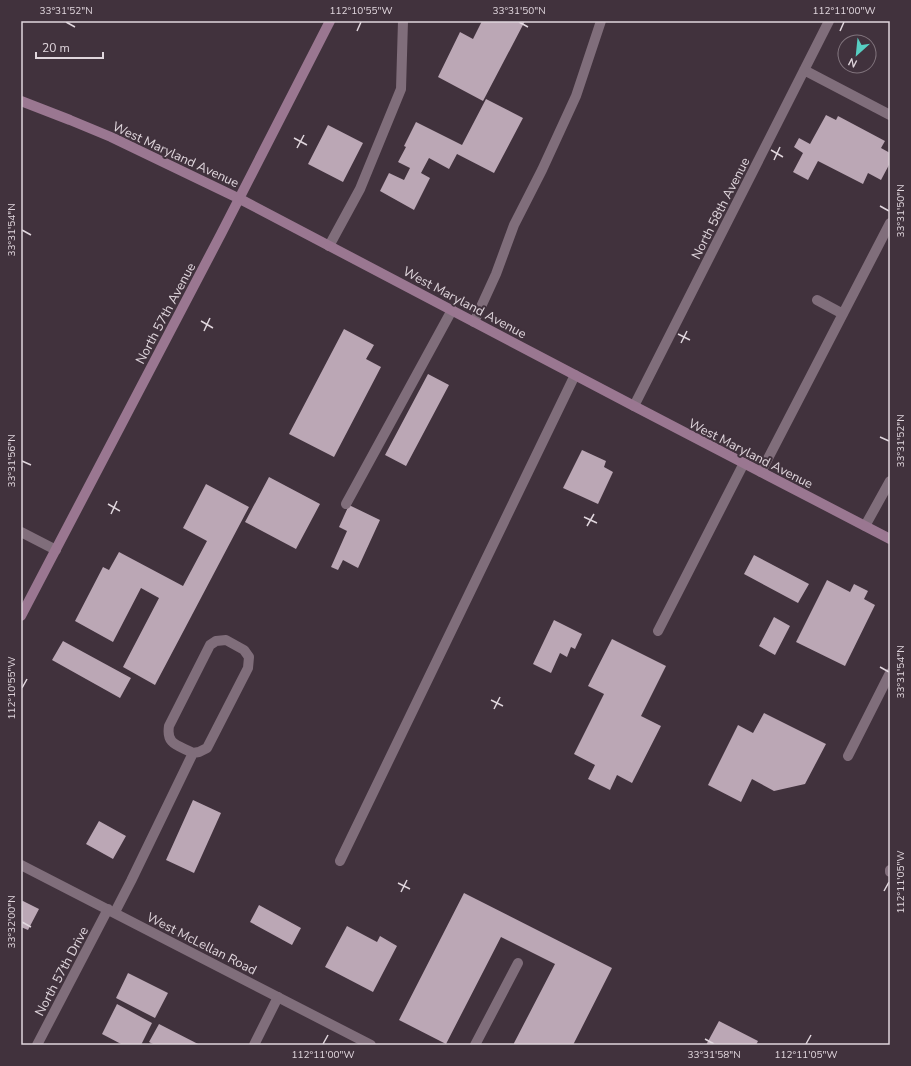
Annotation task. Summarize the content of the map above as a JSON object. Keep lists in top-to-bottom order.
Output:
{
  "streets": {
    "street": [
      "West Maryland Avenue",
      "North 58th Avenue",
      "North 57th Avenue",
      "West McLellan Road",
      "North 57th Drive"
    ]
  },
  "crossings": [
    ["West Maryland Avenue", "North 58th Avenue"],
    ["West Maryland Avenue", "North 57th Avenue"],
    ["West McLellan Road", "North 57th Drive"]
  ],
  "scale_bar": "20 m",
  "north": "bottom left",
  "coordinates": [
    "33°31'52\"N",
    "112°10'55\"W",
    "33°31'50\"N",
    "112°11'00\"W",
    "33°31'54\"N",
    "33°31'56\"N",
    "112°11'05\"W",
    "33°32'00\"N",
    "33°31'58\"N"
  ]
}
